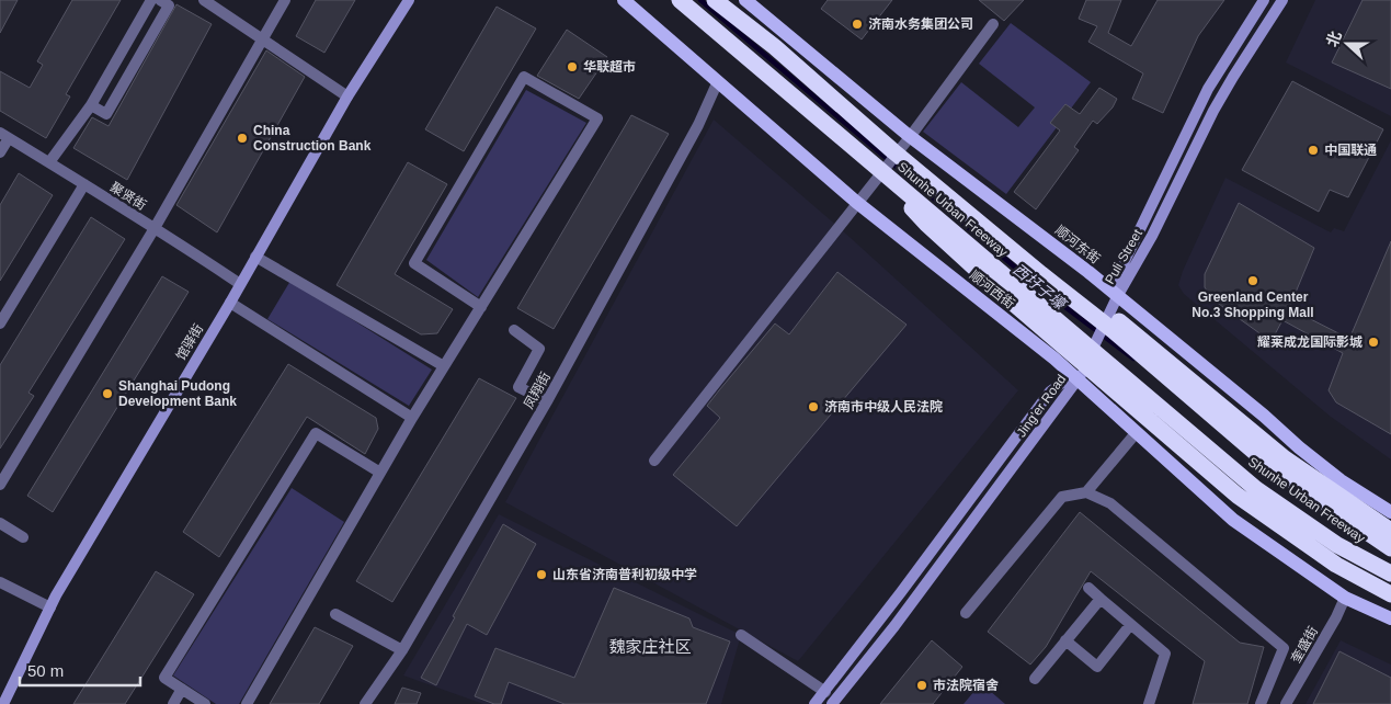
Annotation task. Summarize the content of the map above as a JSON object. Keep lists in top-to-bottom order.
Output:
{
  "streets": {
    "highway": ["Shunhe Urban Freeway"],
    "main road": ["顺河东街", "顺河西街"],
    "street": [
      "聚贤街",
      "Puli Street",
      "馆驿街",
      "凤翔街",
      "Jing'er Road",
      "奎盛街"
    ]
  },
  "crossings": [
    ["聚贤街", "馆驿街"],
    ["顺河东街", "Puli Street"],
    ["顺河西街", "凤翔街"],
    ["顺河西街", "Jing'er Road"],
    ["顺河西街", "奎盛街"]
  ],
  "districts": ["魏家庄社区"],
  "water": ["西圩子壕"],
  "places": [
    "济南水务集团公司",
    "华联超市",
    "China Construction Bank",
    "中国联通",
    "Greenland Center No.3 Shopping Mall",
    "耀莱成龙国际影城",
    "Shanghai Pudong Development Bank",
    "济南市中级人民法院",
    "山东省济南普利初级中学",
    "市法院宿舍"
  ],
  "scale_bar": "50 m",
  "north": "left"
}
